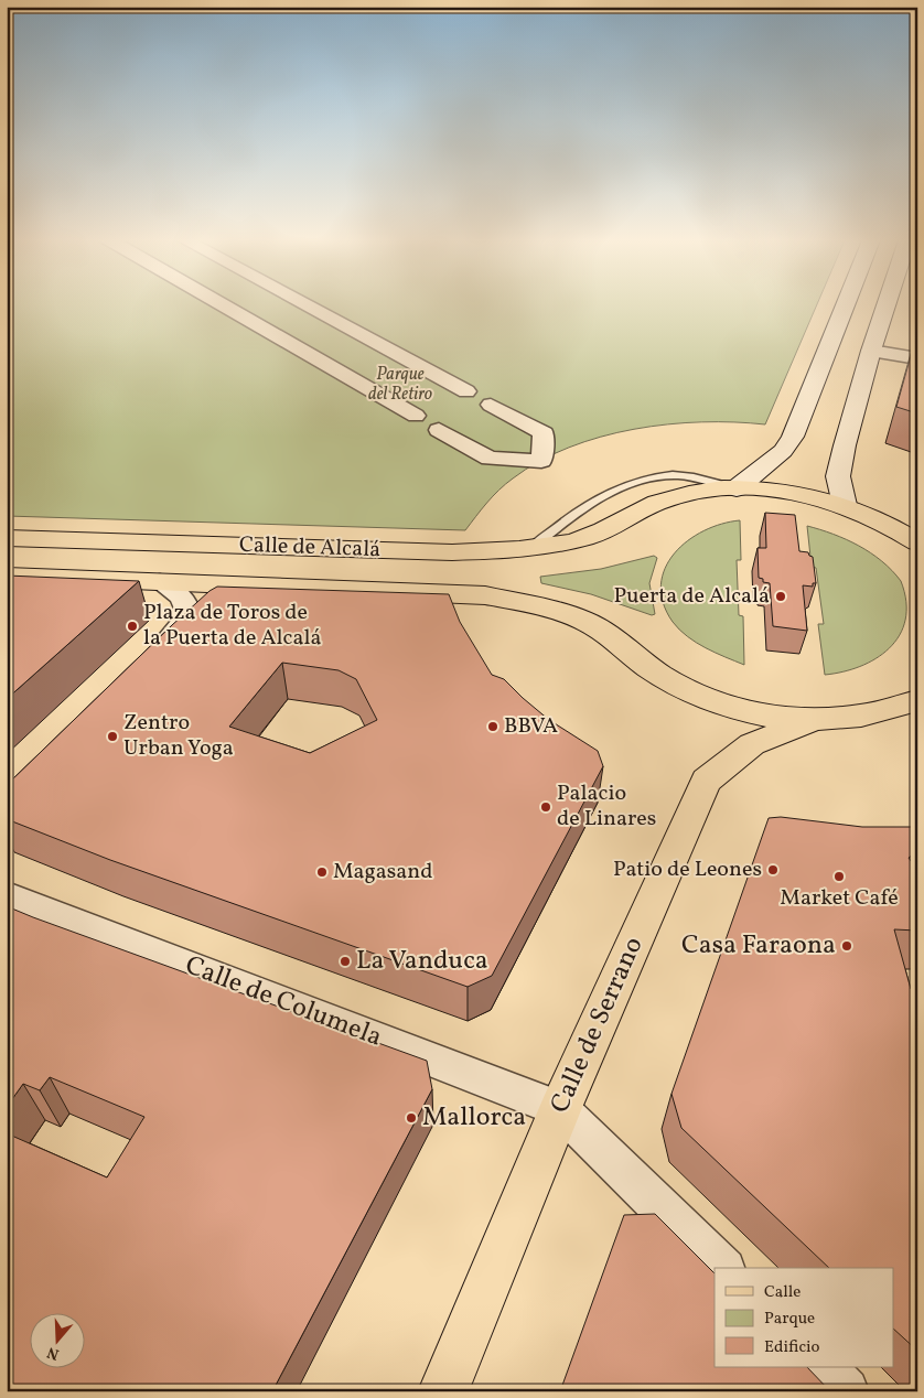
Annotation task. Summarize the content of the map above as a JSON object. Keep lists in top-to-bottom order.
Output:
{
  "streets": {
    "main road": ["Calle de Alcalá", "Calle de Serrano"],
    "street": ["Calle de Columela"]
  },
  "crossings": [
    ["Calle de Alcalá", "Calle de Serrano"],
    ["Calle de Columela", "Calle de Serrano"]
  ],
  "parks": ["Parque del Retiro"],
  "places": [
    "Puerta de Alcalá",
    "Plaza de Toros de la Puerta de Alcalá",
    "BBVA",
    "Zentro Urban Yoga",
    "Palacio de Linares",
    "Patio de Leones",
    "Magasand",
    "Market Café",
    "Casa Faraona",
    "La Vanduca",
    "Mallorca"
  ],
  "legend": ["Calle", "Parque", "Edificio"],
  "north": "bottom"
}
